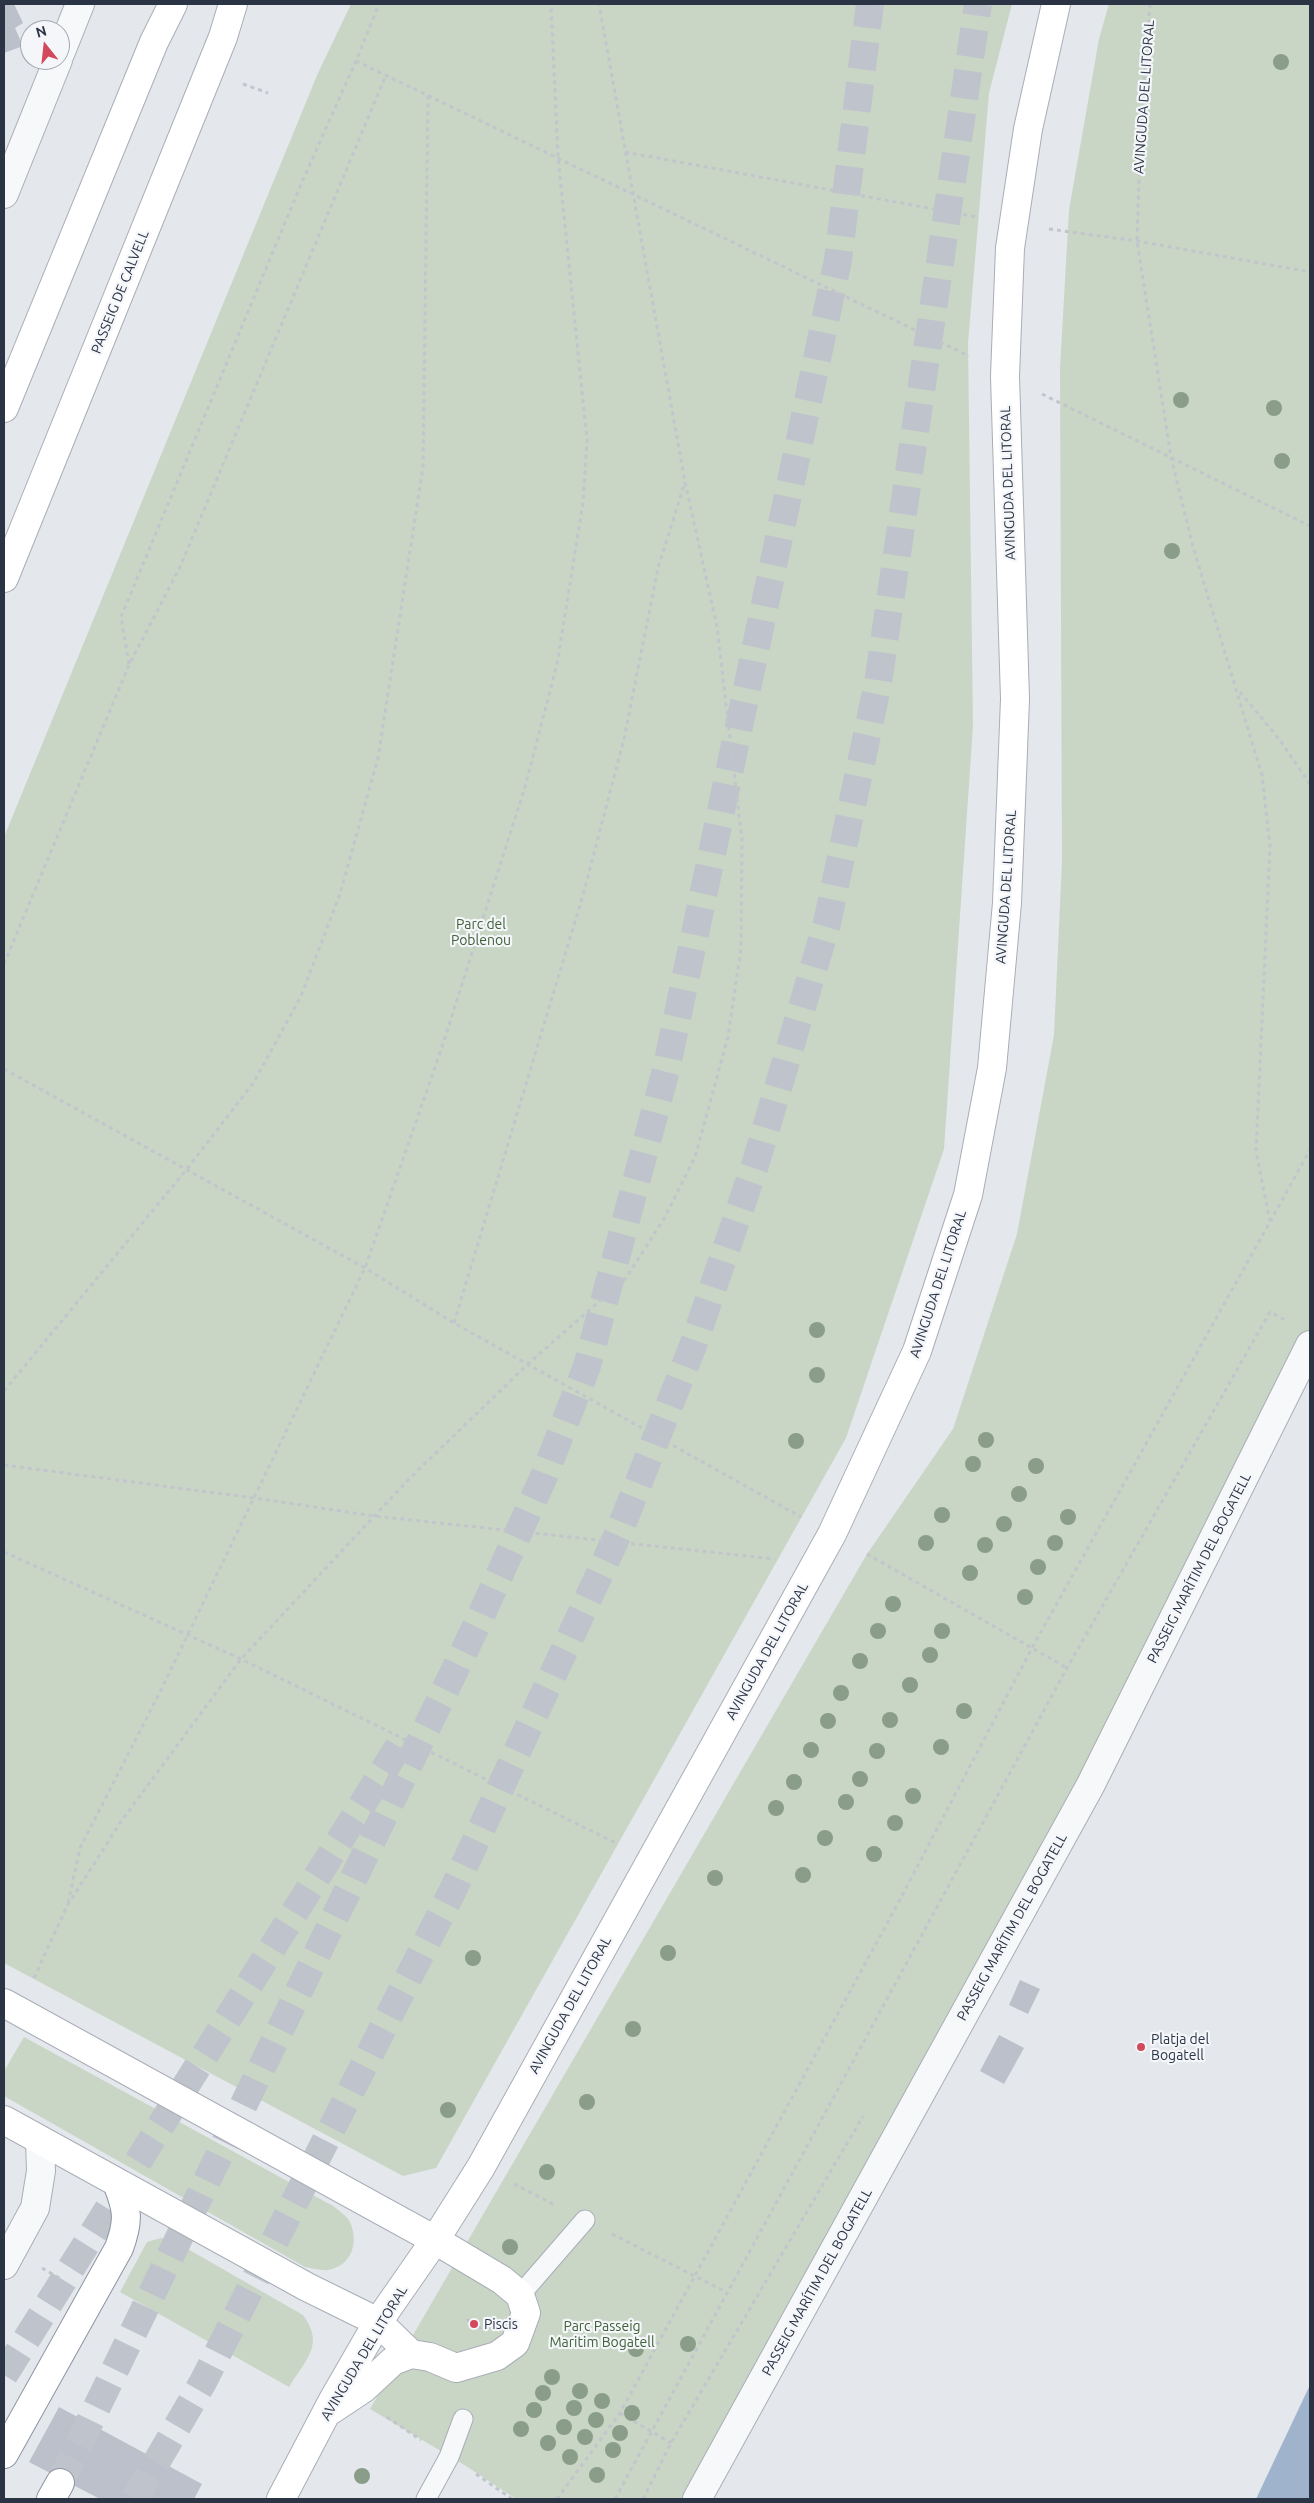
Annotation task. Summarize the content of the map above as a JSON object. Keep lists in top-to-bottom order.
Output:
{
  "streets": {
    "main road": ["AVINGUDA DEL LITORAL", "PASSEIG DE CALVELL"],
    "street": ["PASSEIG MARÍTIM DEL BOGATELL"]
  },
  "parks": ["Parc del Poblenou", "Parc Passeig Maritim Bogatell"],
  "places": ["Platja del Bogatell", "Piscis"],
  "north": "top"
}
